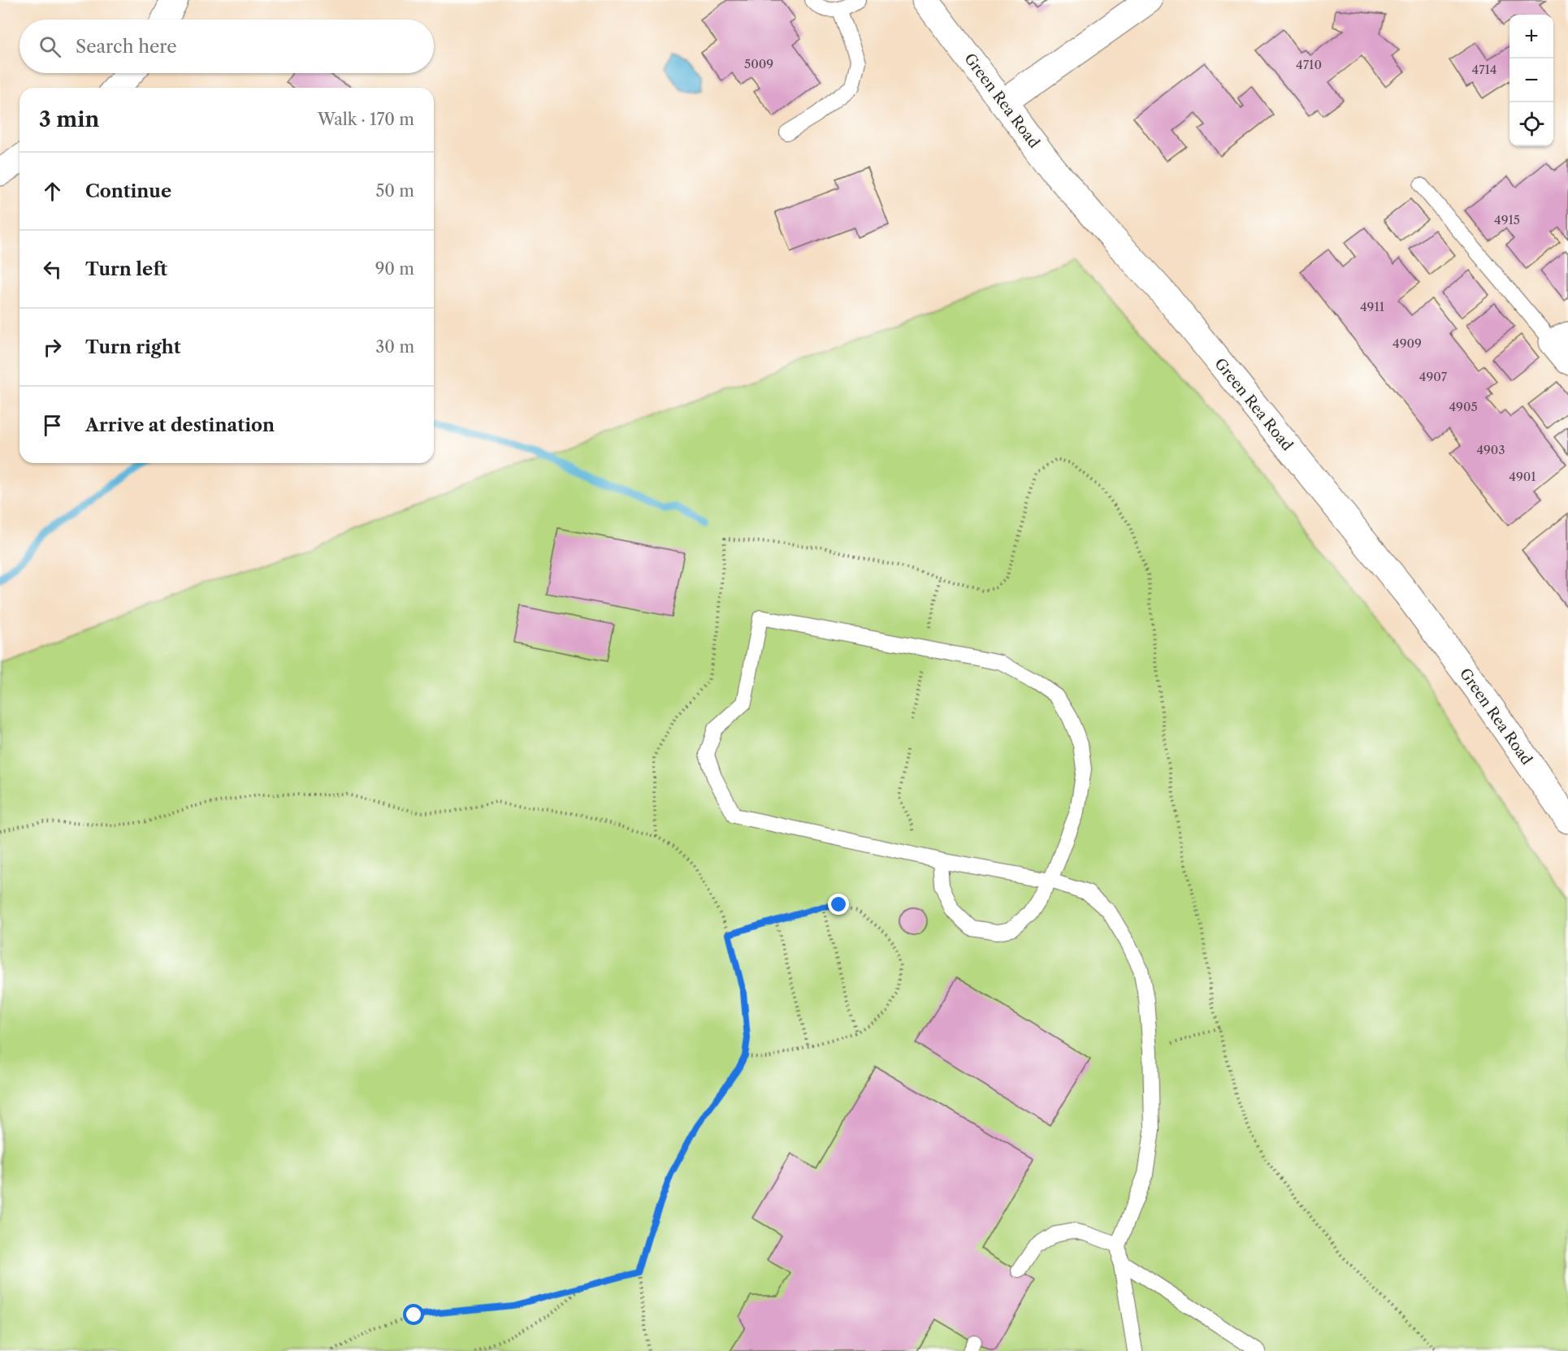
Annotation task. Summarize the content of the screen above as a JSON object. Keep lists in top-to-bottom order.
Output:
{
  "streets": {
    "street": ["Green Rea Road"]
  },
  "house_numbers": [
    "5009",
    "4710",
    "4714",
    "4915",
    "4911",
    "4909",
    "4907",
    "4905",
    "4903",
    "4901"
  ],
  "page": {
    "map_buttons": ["+", "−"],
    "search": "Search here",
    "heading": ["3 min", "Walk · 170 m"],
    "list": [
      ["Continue", "50 m"],
      ["Turn left", "90 m"],
      ["Turn right", "30 m"],
      "Arrive at destination"
    ]
  }
}
